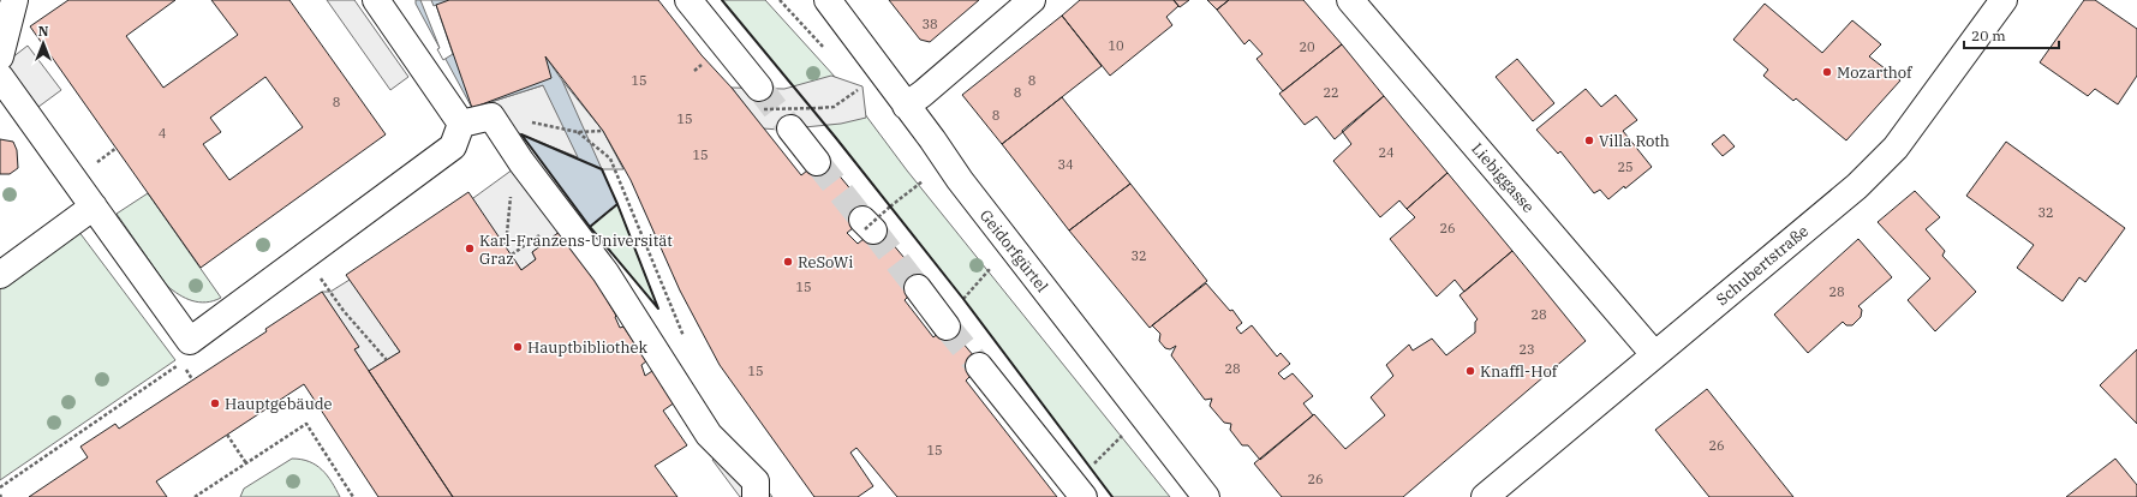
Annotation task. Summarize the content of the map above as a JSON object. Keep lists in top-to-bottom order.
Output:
{
  "streets": {
    "street": ["Liebiggasse", "Geidorfgürtel", "Schubertstraße"]
  },
  "crossings": [
    ["Liebiggasse", "Schubertstraße"]
  ],
  "places": [
    "Mozarthof",
    "Villa Roth",
    "Karl-Franzens-Universität Graz",
    "ReSoWi",
    "Hauptbibliothek",
    "Knaffl-Hof",
    "Hauptgebäude"
  ],
  "house_numbers": [
    "38",
    "10",
    "20",
    "15",
    "8",
    "8",
    "22",
    "8",
    "8",
    "15",
    "4",
    "24",
    "15",
    "34",
    "25",
    "32",
    "26",
    "32",
    "15",
    "28",
    "28",
    "23",
    "28",
    "15",
    "26",
    "15",
    "26"
  ],
  "scale_bar": "20 m",
  "north": "top"
}
